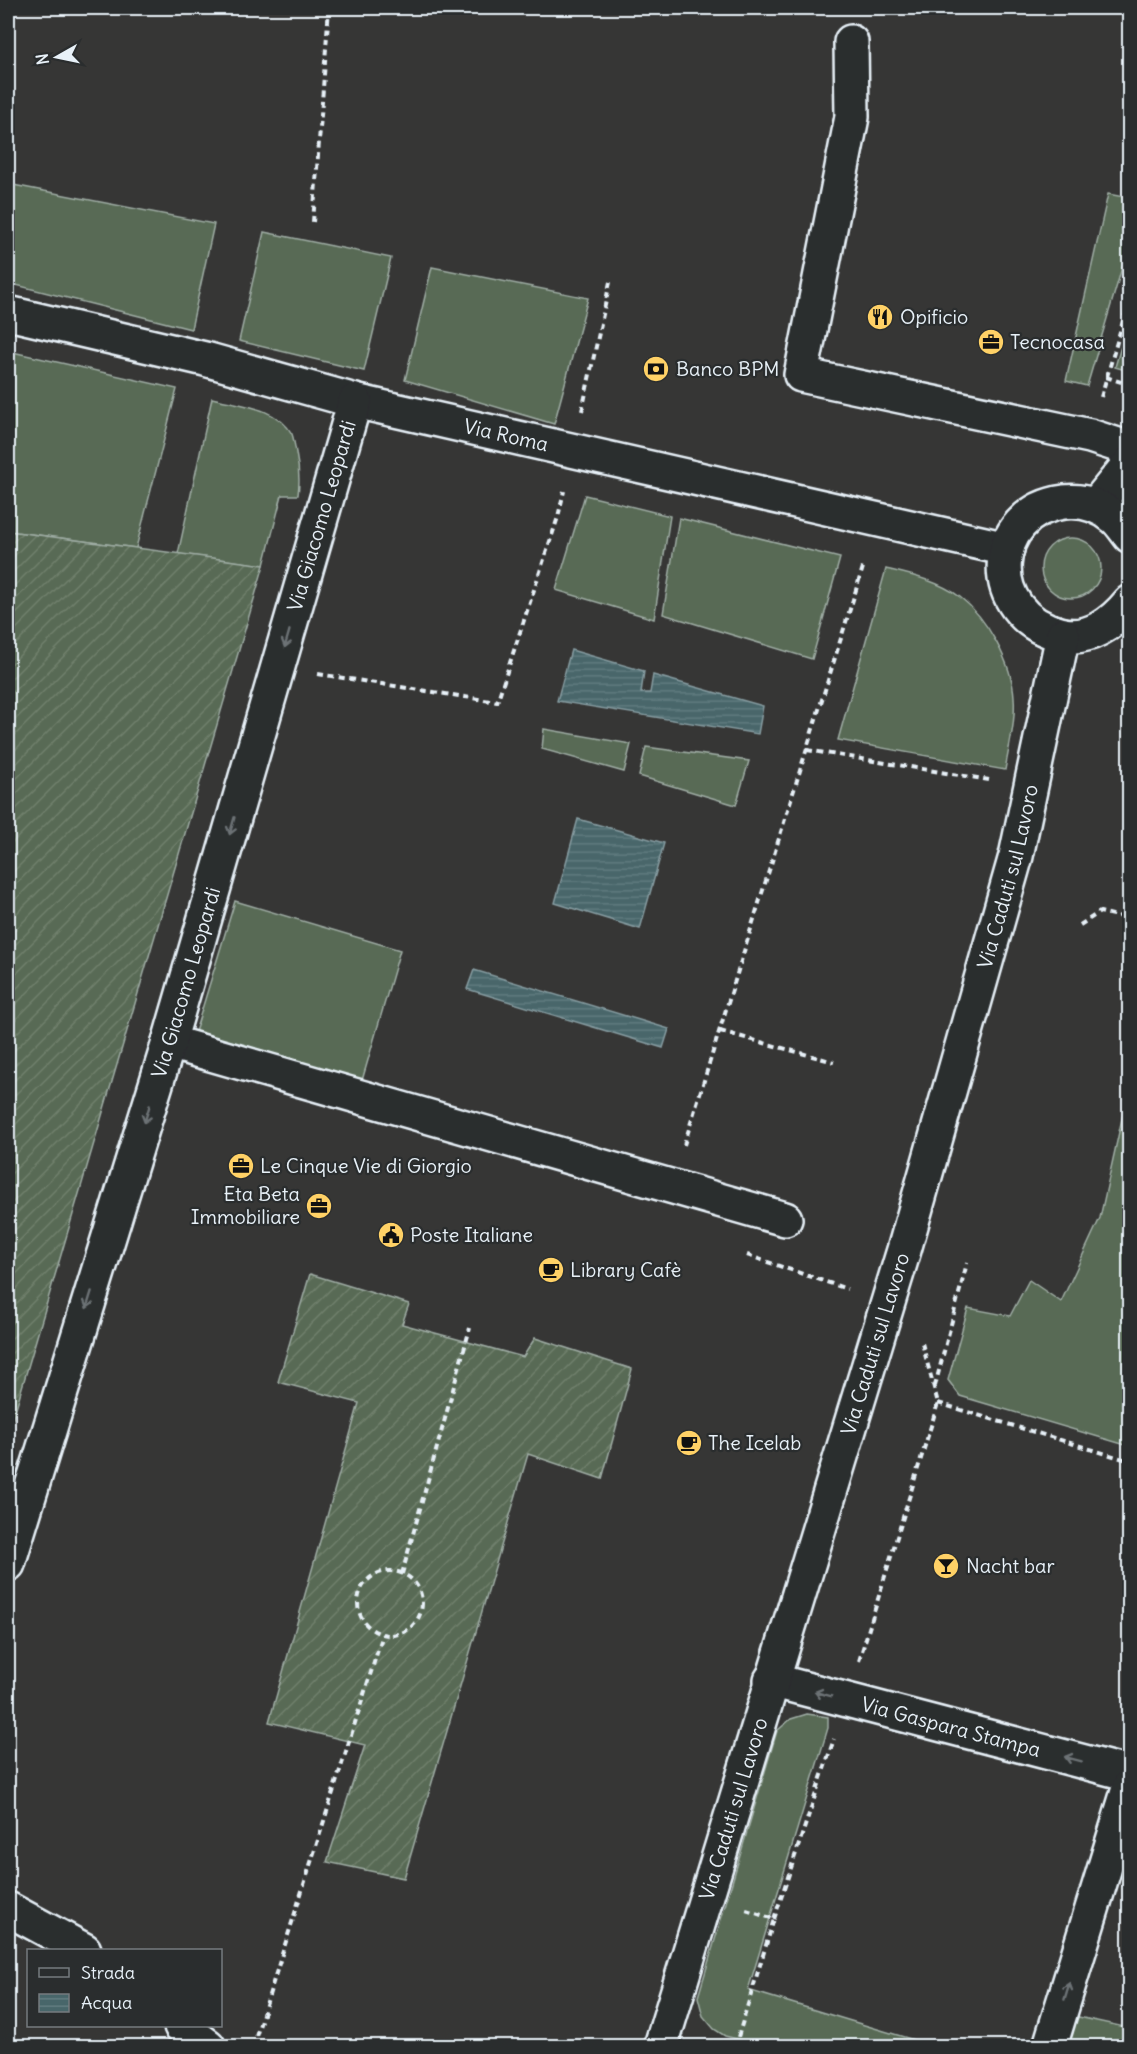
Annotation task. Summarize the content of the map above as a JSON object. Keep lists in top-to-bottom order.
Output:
{
  "streets": {
    "street": [
      "Via Roma",
      "Via Giacomo Leopardi",
      "Via Caduti sul Lavoro",
      "Via Gaspara Stampa"
    ]
  },
  "crossings": [
    ["Via Roma", "Via Giacomo Leopardi"],
    ["Via Caduti sul Lavoro", "Via Gaspara Stampa"]
  ],
  "one_way": ["Via Giacomo Leopardi", "Via Gaspara Stampa"],
  "places": {
    "restaurant": ["Opificio"],
    "office": ["Tecnocasa", "Le Cinque Vie di Giorgio", "Eta Beta Immobiliare"],
    "bank": ["Banco BPM"],
    "public building": ["Poste Italiane"],
    "cafe": ["Library Cafè", "The Icelab"],
    "bar": ["Nacht bar"]
  },
  "legend": ["Strada", "Acqua"],
  "north": "left"
}
